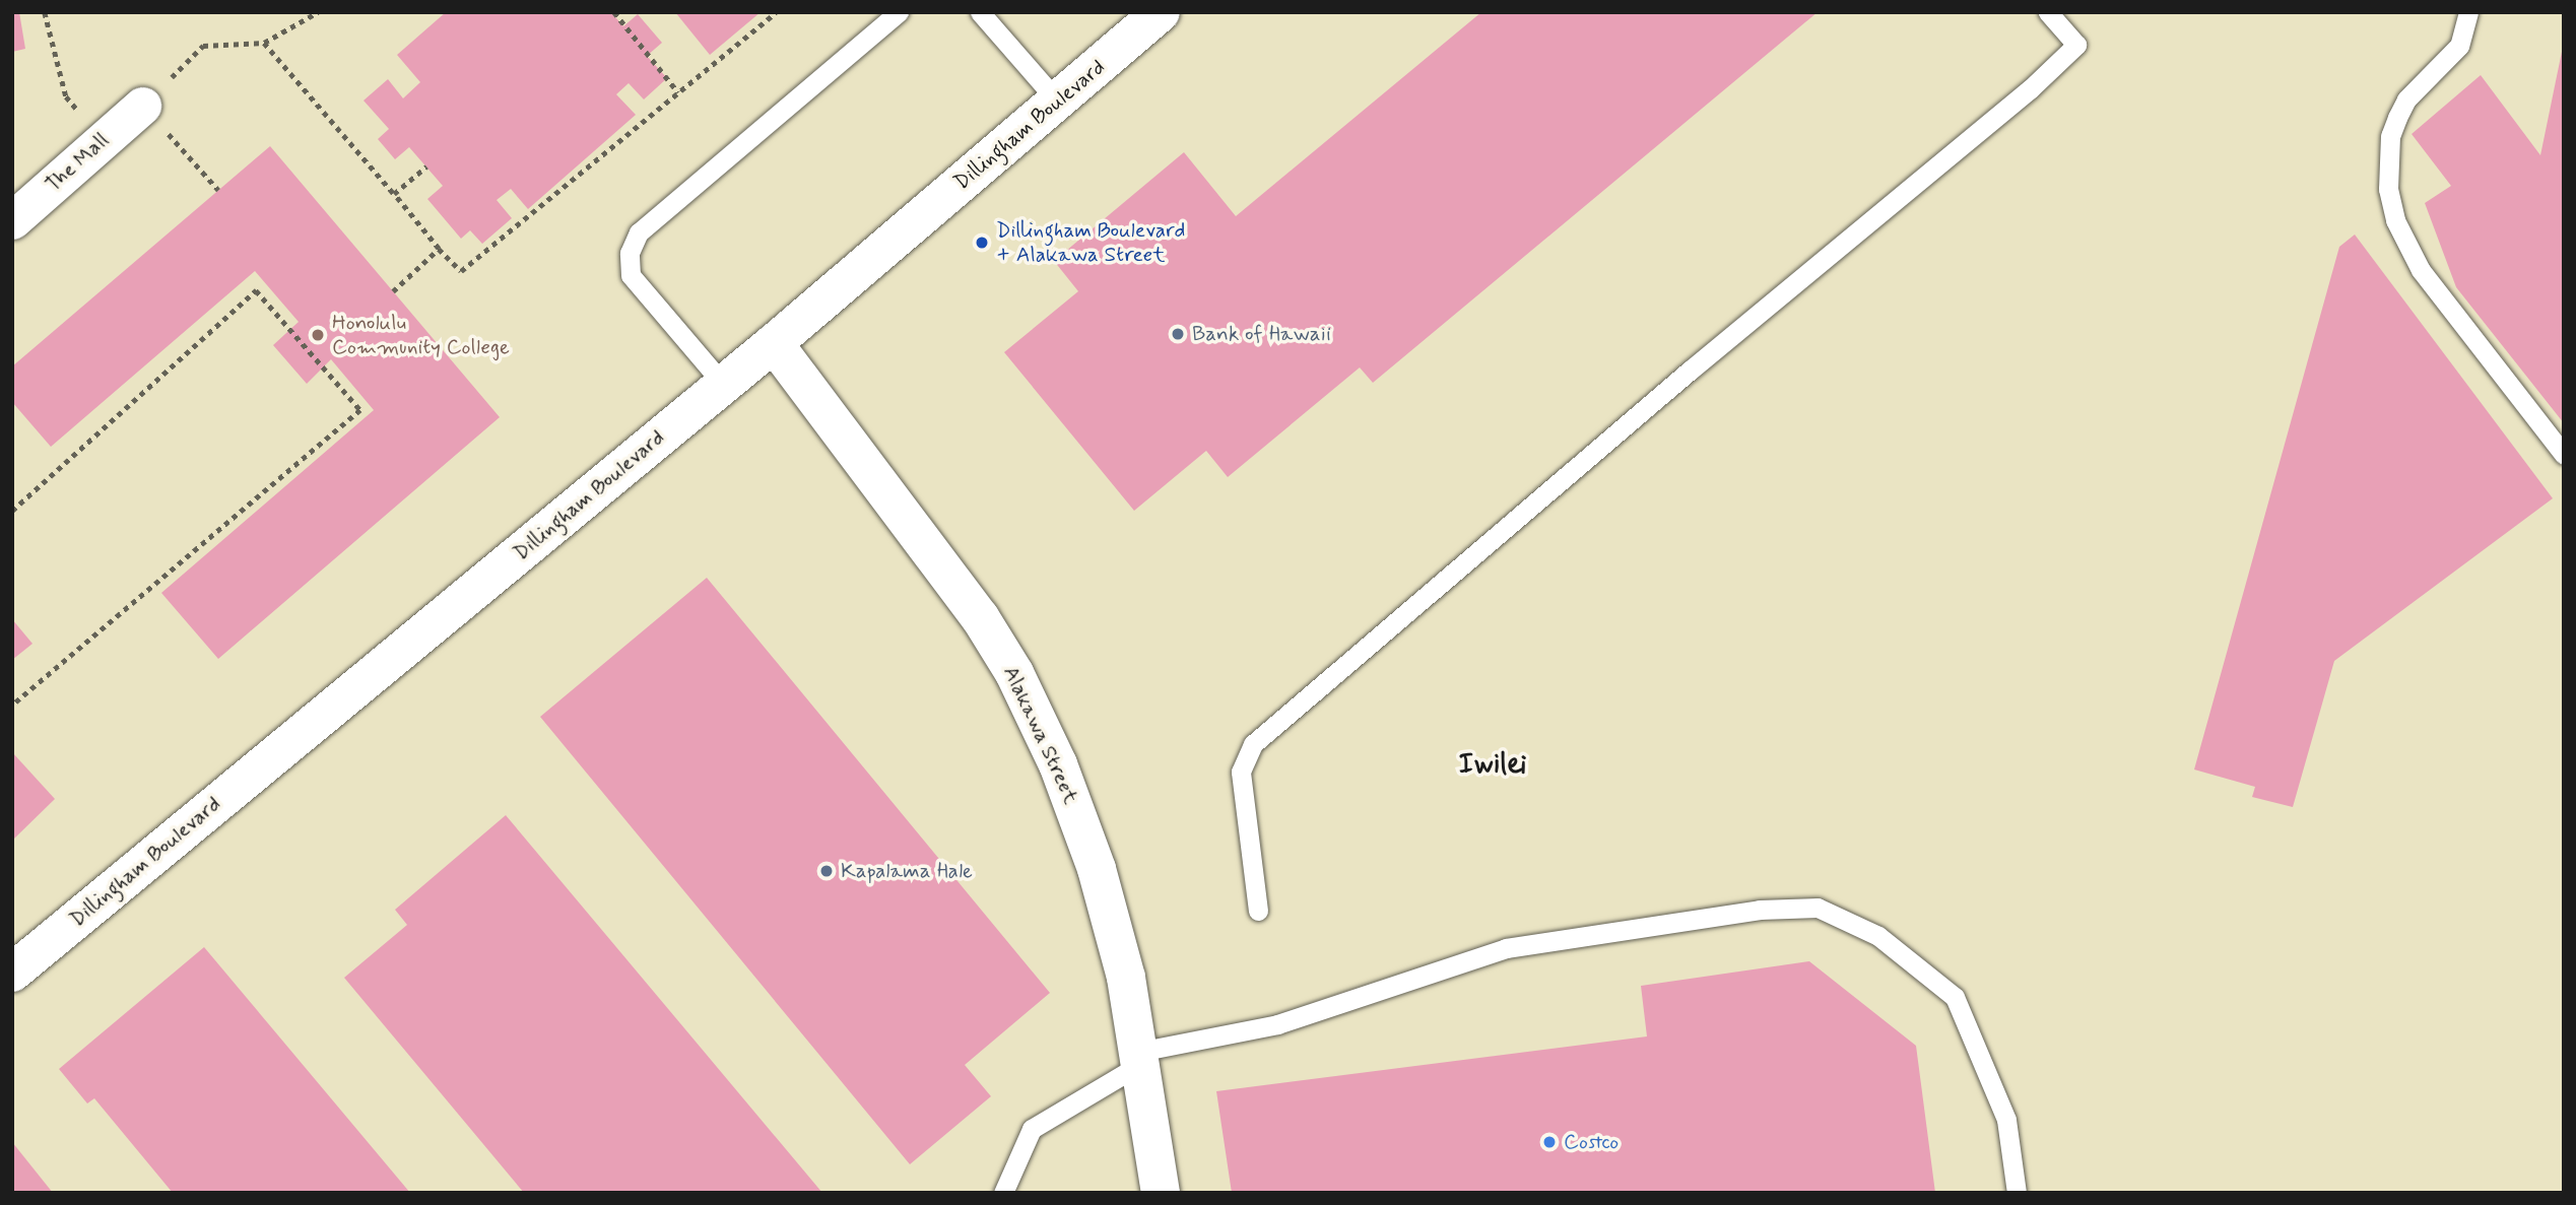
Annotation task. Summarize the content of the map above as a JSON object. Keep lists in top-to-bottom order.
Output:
{
  "streets": {
    "main road": ["Dillingham Boulevard", "Alakawa Street"],
    "street": ["The Mall"]
  },
  "crossings": [
    ["Dillingham Boulevard", "Alakawa Street"]
  ],
  "districts": ["Iwilei"],
  "places": [
    "Dillingham Boulevard + Alakawa Street",
    "Bank of Hawaii",
    "Honolulu Community College",
    "Kapalama Hale",
    "Costco"
  ]
}
